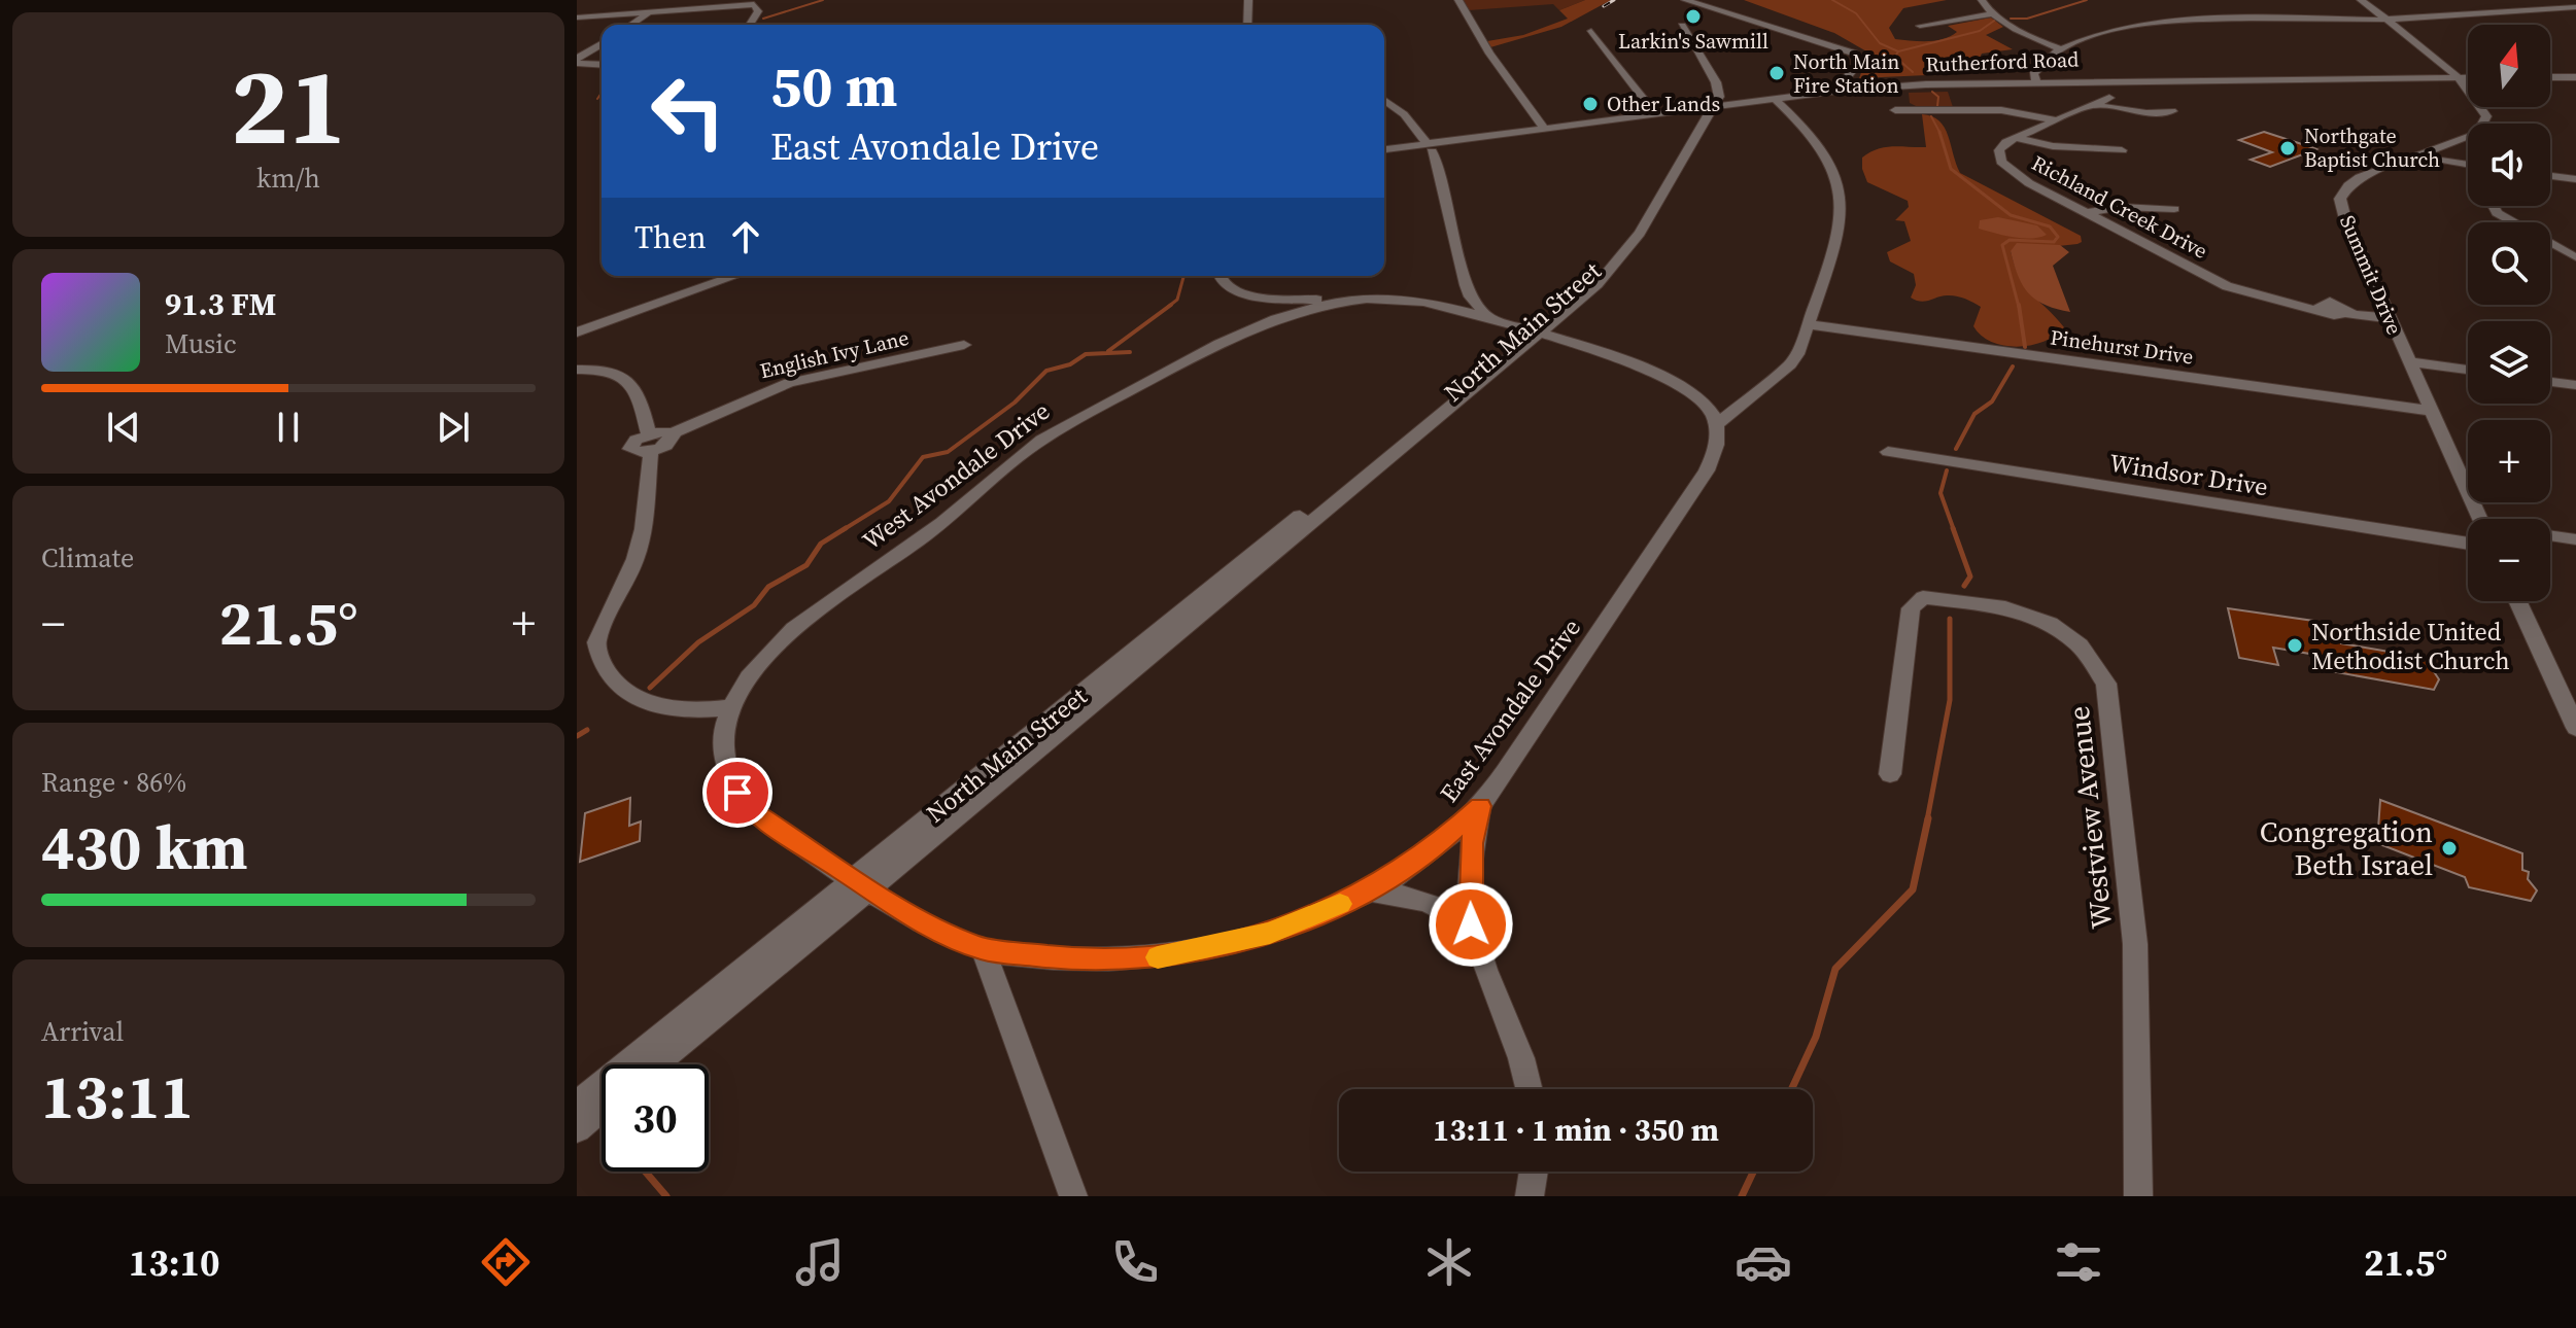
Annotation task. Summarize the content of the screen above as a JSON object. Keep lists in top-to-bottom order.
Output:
{
  "streets": {
    "street": [
      "Rutherford Road",
      "Richland Creek Drive",
      "Summit Drive",
      "North Main Street",
      "Pinehurst Drive",
      "English Ivy Lane",
      "Windsor Drive",
      "West Avondale Drive",
      "East Avondale Drive",
      "Westview Avenue"
    ]
  },
  "crossings": [
    ["Rutherford Road", "Summit Drive"],
    ["Rutherford Road", "North Main Street"],
    ["Richland Creek Drive", "Summit Drive"],
    ["Summit Drive", "Pinehurst Drive"],
    ["North Main Street", "West Avondale Drive"],
    ["North Main Street", "East Avondale Drive"],
    ["West Avondale Drive", "East Avondale Drive"]
  ],
  "places": [
    "Larkin's Sawmill",
    "North Main Fire Station",
    "Other Lands",
    "Northgate Baptist Church",
    "Northside United Methodist Church",
    "Congregation Beth Israel"
  ],
  "north": "top",
  "page": {
    "tile": [
      ["21", "km/h"],
      "Climate",
      ["Range · 86%", "430 km"],
      ["Arrival", "13:11"]
    ],
    "map_buttons": ["+", "−"],
    "turn": ["50 m", "East Avondale Drive"],
    "then": "Then",
    "song": ["91.3 FM", "Music"],
    "heat": ["−", "21.5°", "+"],
    "limit": "30",
    "trip": "13:11 · 1 min · 350 m",
    "tabs": ["13:10", "21.5°"]
  }
}
